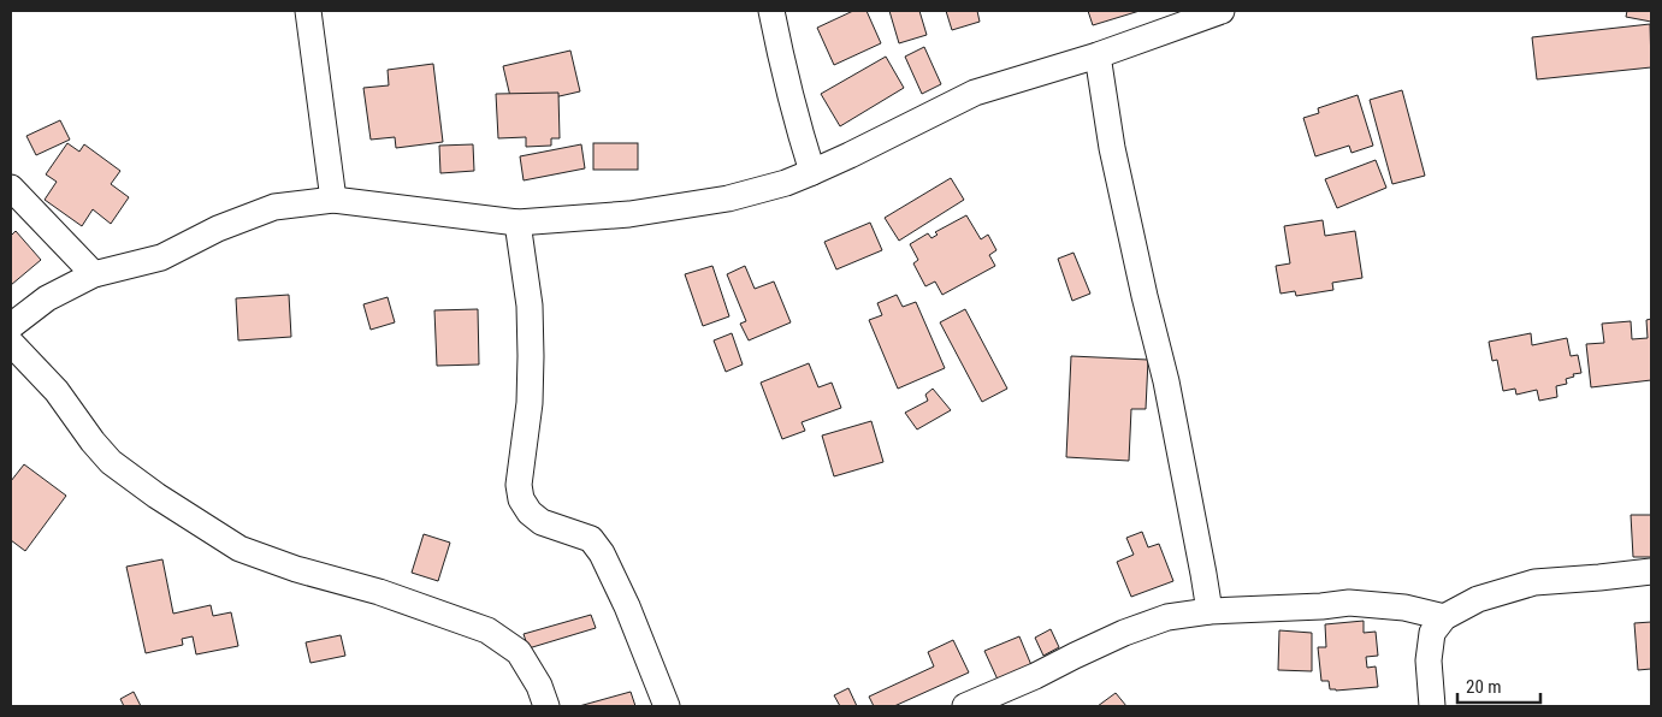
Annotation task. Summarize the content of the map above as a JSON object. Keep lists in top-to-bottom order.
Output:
{
  "scale_bar": "20 m"
}
